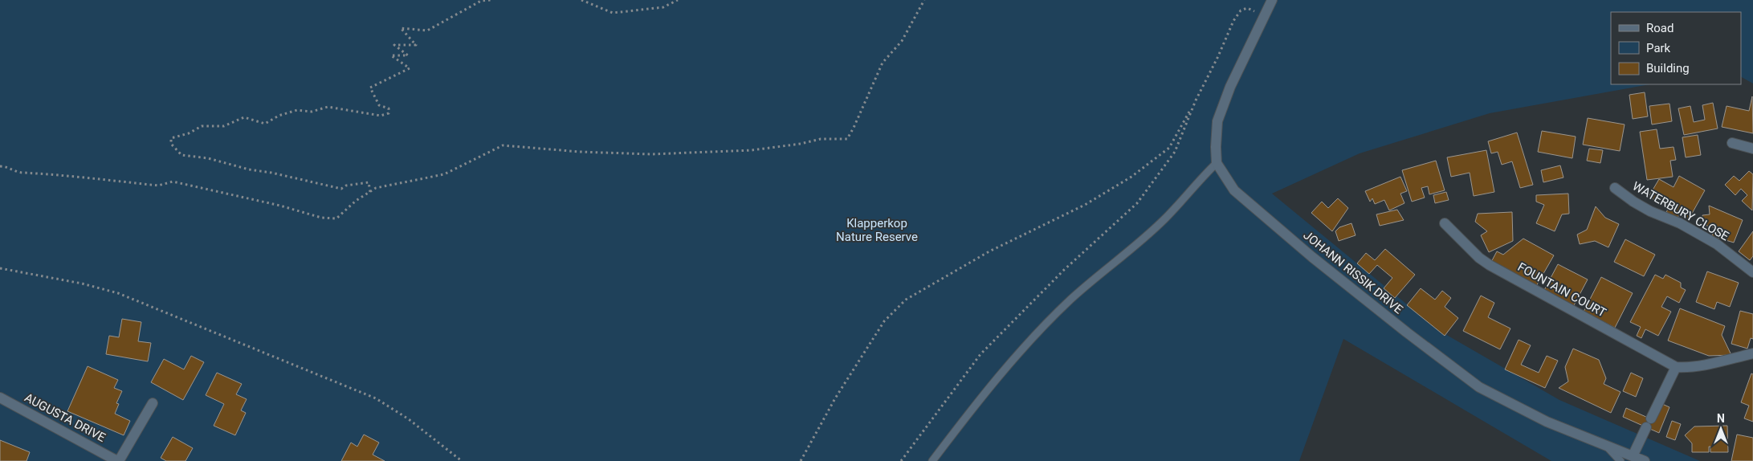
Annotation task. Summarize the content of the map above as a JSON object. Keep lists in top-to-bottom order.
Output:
{
  "streets": {
    "street": [
      "WATERBURY CLOSE",
      "JOHANN RISSIK DRIVE",
      "FOUNTAIN COURT",
      "AUGUSTA DRIVE"
    ]
  },
  "parks": ["Klapperkop Nature Reserve"],
  "legend": ["Road", "Park", "Building"],
  "north": "top"
}
